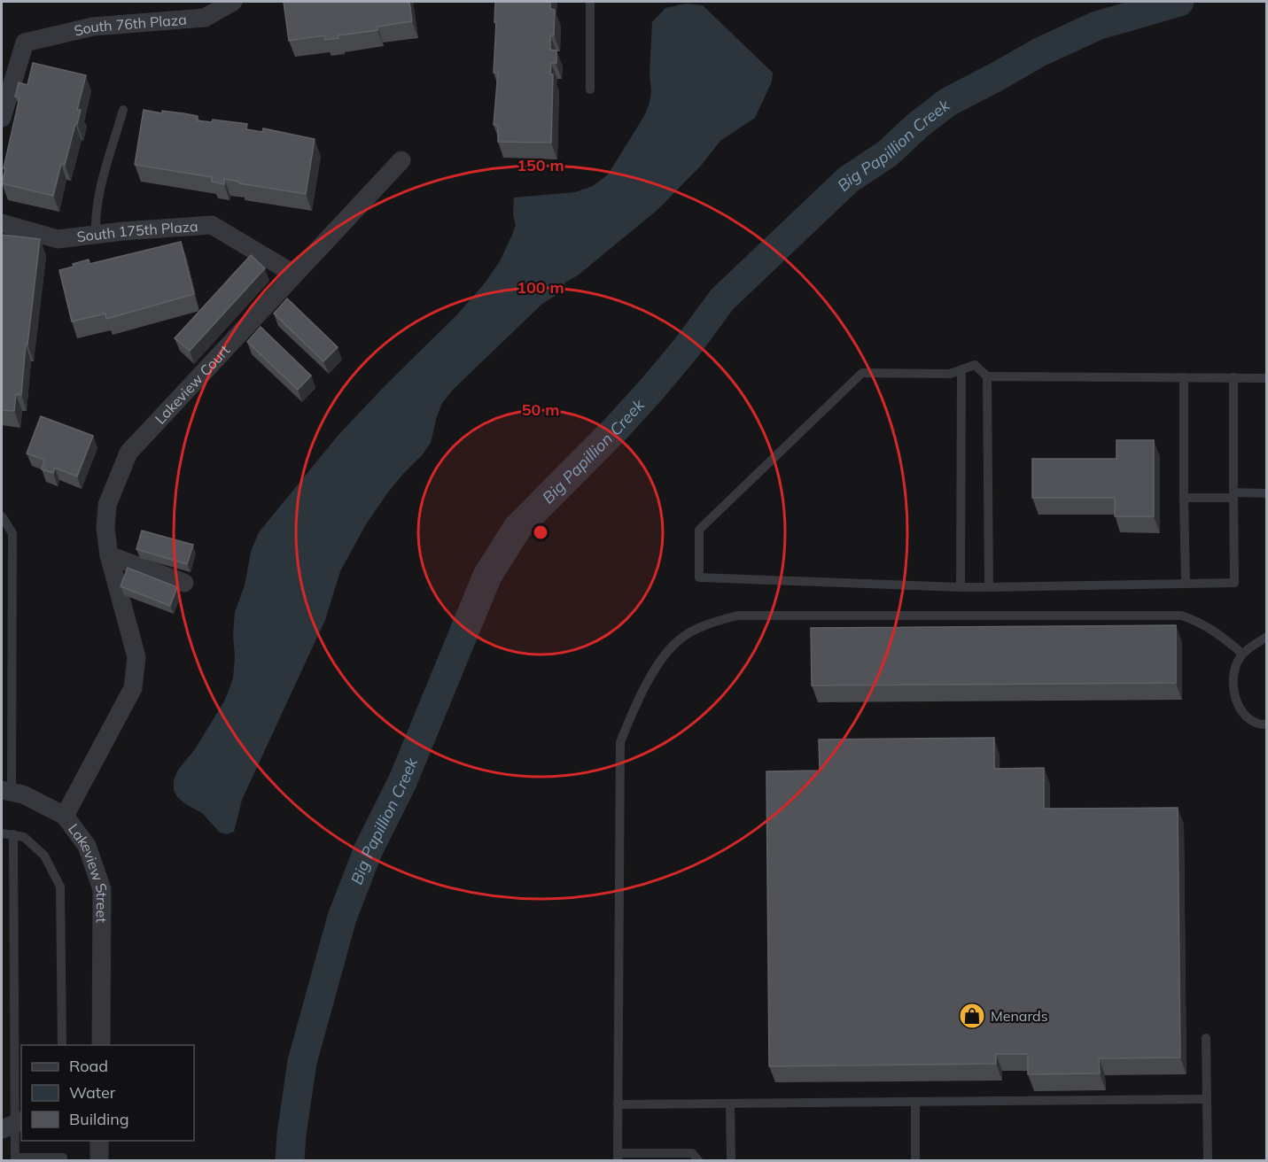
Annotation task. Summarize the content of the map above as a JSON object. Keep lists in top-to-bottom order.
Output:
{
  "streets": {
    "street": [
      "South 76th Plaza",
      "South 175th Plaza",
      "Lakeview Court",
      "Lakeview Street"
    ]
  },
  "crossings": [
    ["South 175th Plaza", "Lakeview Court"],
    ["Lakeview Court", "Lakeview Street"]
  ],
  "water": ["Big Papillion Creek"],
  "places": {
    "shop": ["Menards"]
  },
  "legend": ["Road", "Water", "Building"],
  "rings": ["150 m", "100 m", "50 m"]
}
